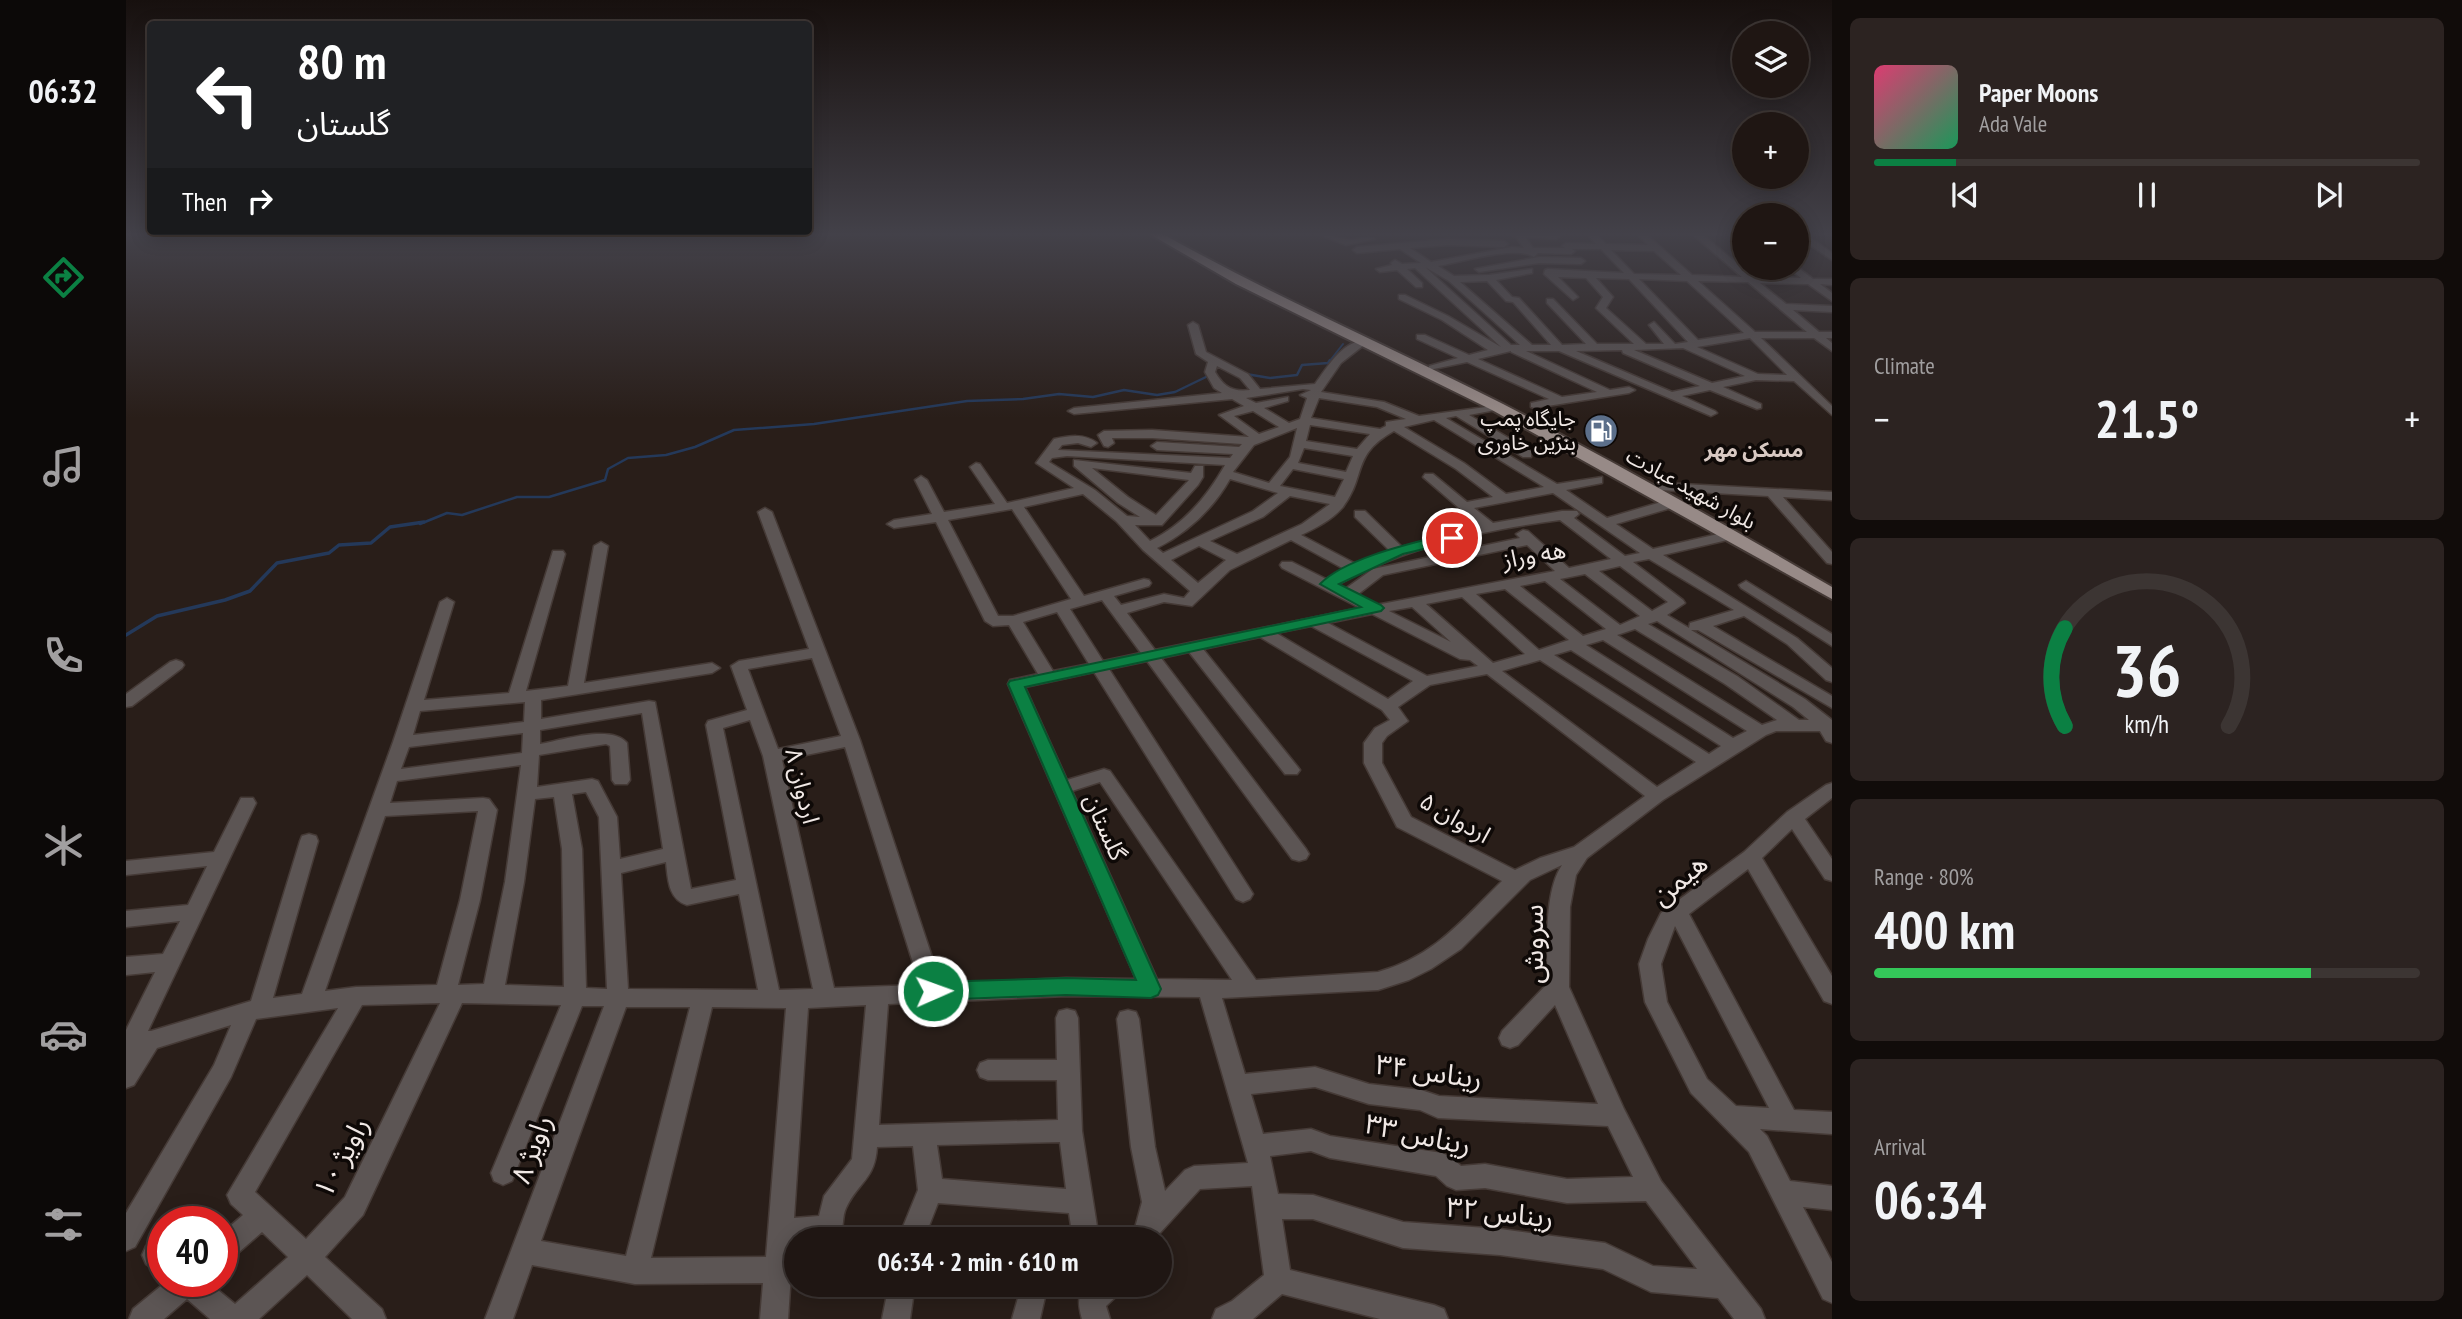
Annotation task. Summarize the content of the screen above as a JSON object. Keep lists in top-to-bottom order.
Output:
{
  "streets": {
    "main road": ["بلوار شهید عبادت"],
    "street": [
      "هه وراز",
      "اردوان ۸",
      "اردوان ۵",
      "گلستان",
      "هیمن",
      "سروش",
      "ریناس ۳۴",
      "ریناس ۳۳",
      "راویژ ۸",
      "راویژ ۱۰",
      "ریناس ۳۲"
    ]
  },
  "crossings": [
    ["بلوار شهید عبادت", "هه وراز"],
    ["هه وراز", "گلستان"],
    ["سروش", "ریناس ۳۴"],
    ["سروش", "ریناس ۳۳"],
    ["سروش", "ریناس ۳۲"]
  ],
  "districts": ["مسکن مهر"],
  "places": {
    "fuel station": ["جایگاه پمپ بنزین خاوری"]
  },
  "page": {
    "tabs": "06:32",
    "map_buttons": ["+", "−"],
    "turn": ["80 m", "گلستان"],
    "song": ["Paper Moons", "Ada Vale"],
    "then": "Then",
    "tile": [
      "Climate",
      ["Range · 80%", "400 km"],
      ["Arrival", "06:34"]
    ],
    "heat": ["−", "21.5°", "+"],
    "limit": "40",
    "trip": "06:34 · 2 min · 610 m",
    "gauge": ["36", "km/h"]
  }
}
